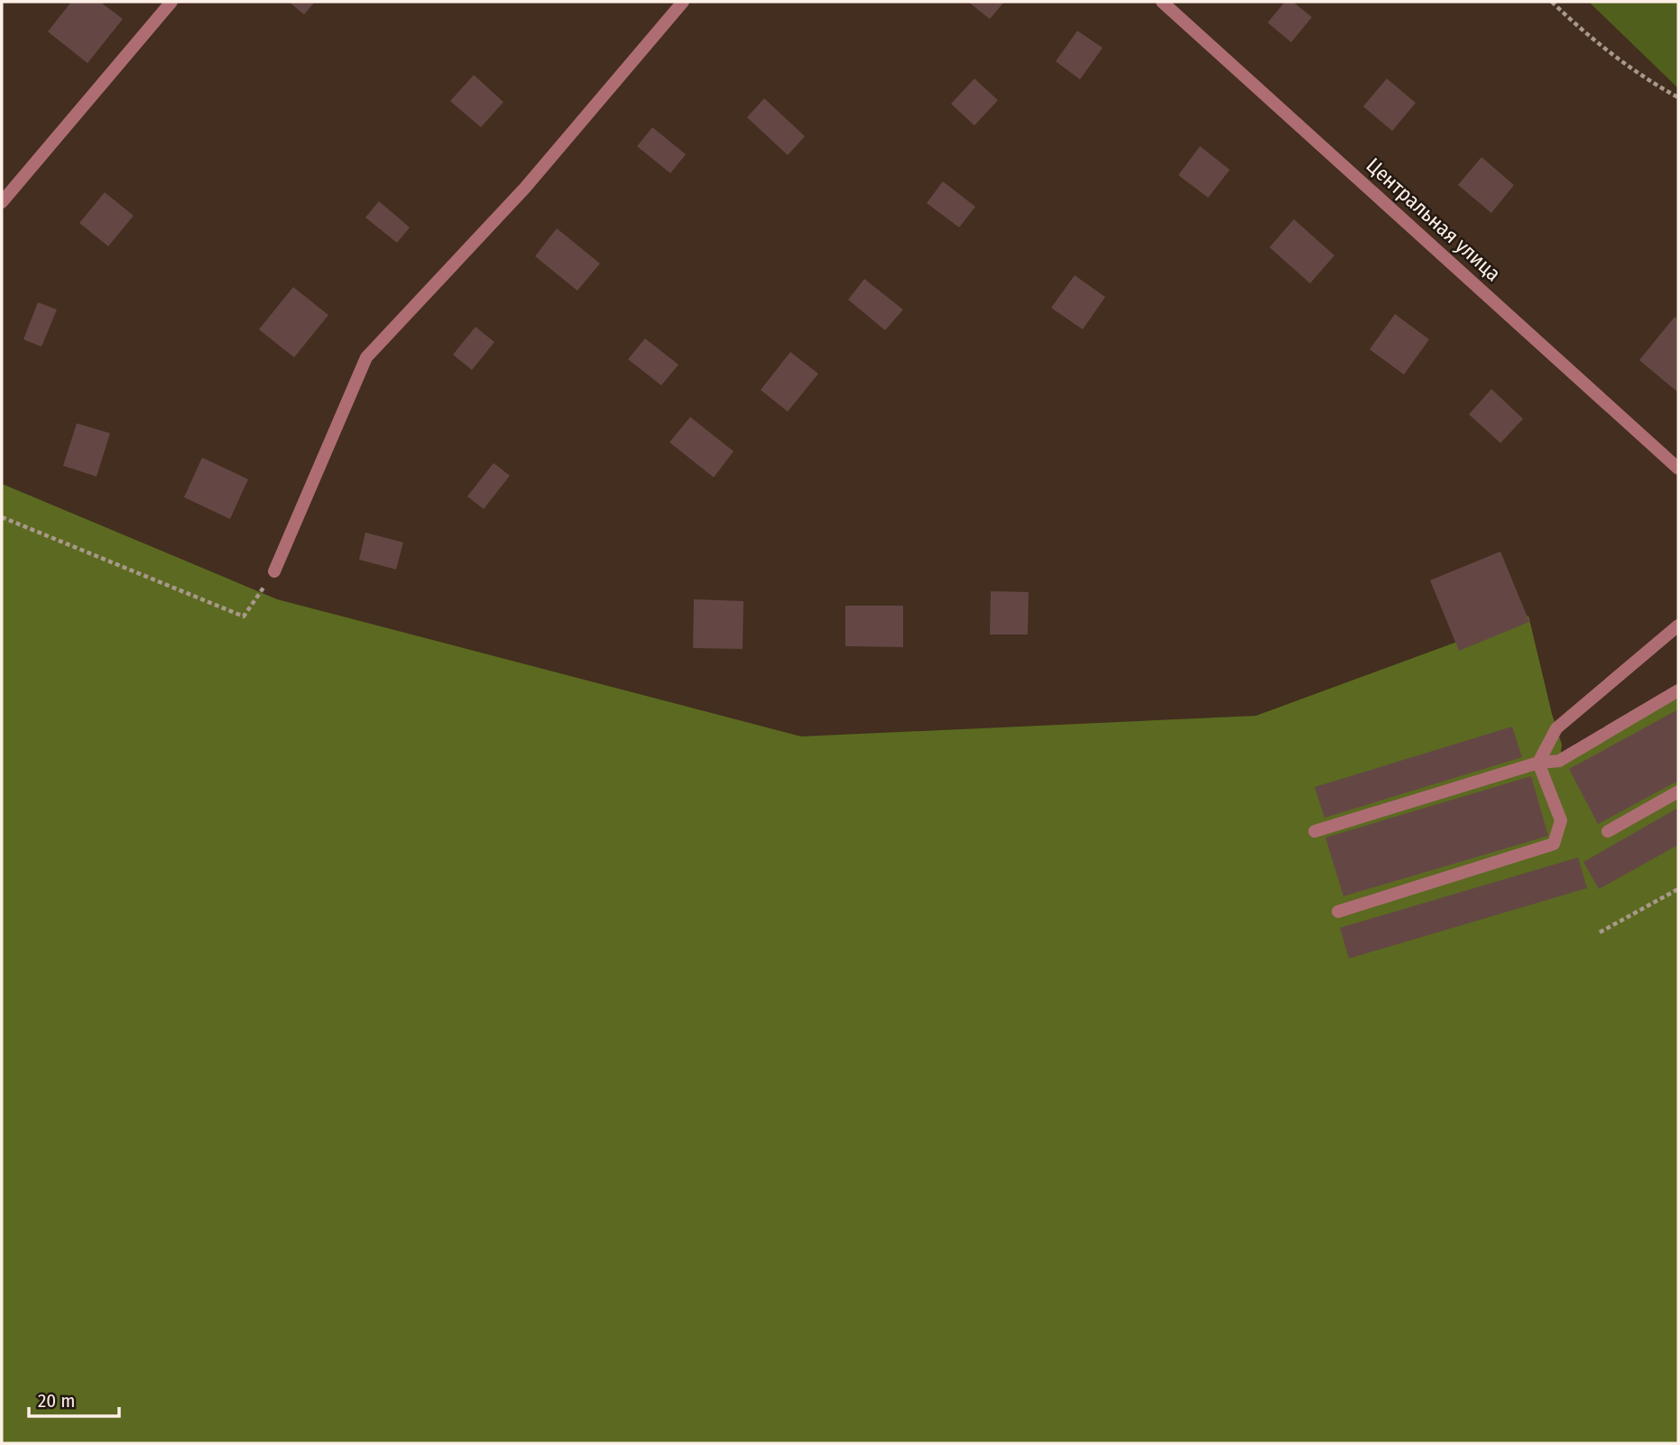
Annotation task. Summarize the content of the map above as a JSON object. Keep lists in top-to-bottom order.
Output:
{
  "streets": {
    "street": ["Центральная улица"]
  },
  "scale_bar": "20 m"
}
